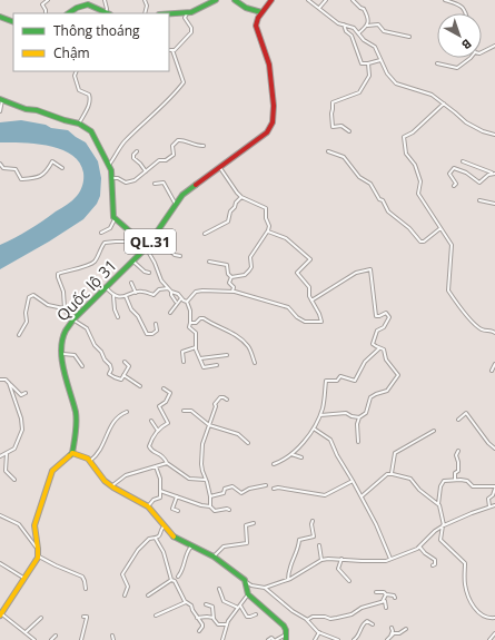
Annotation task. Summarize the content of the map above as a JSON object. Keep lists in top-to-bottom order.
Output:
{
  "streets": {
    "main road": ["QL.31", "Quốc lộ 31"]
  },
  "legend": ["Thông thoáng", "Chậm"],
  "north": "bottom right"
}
